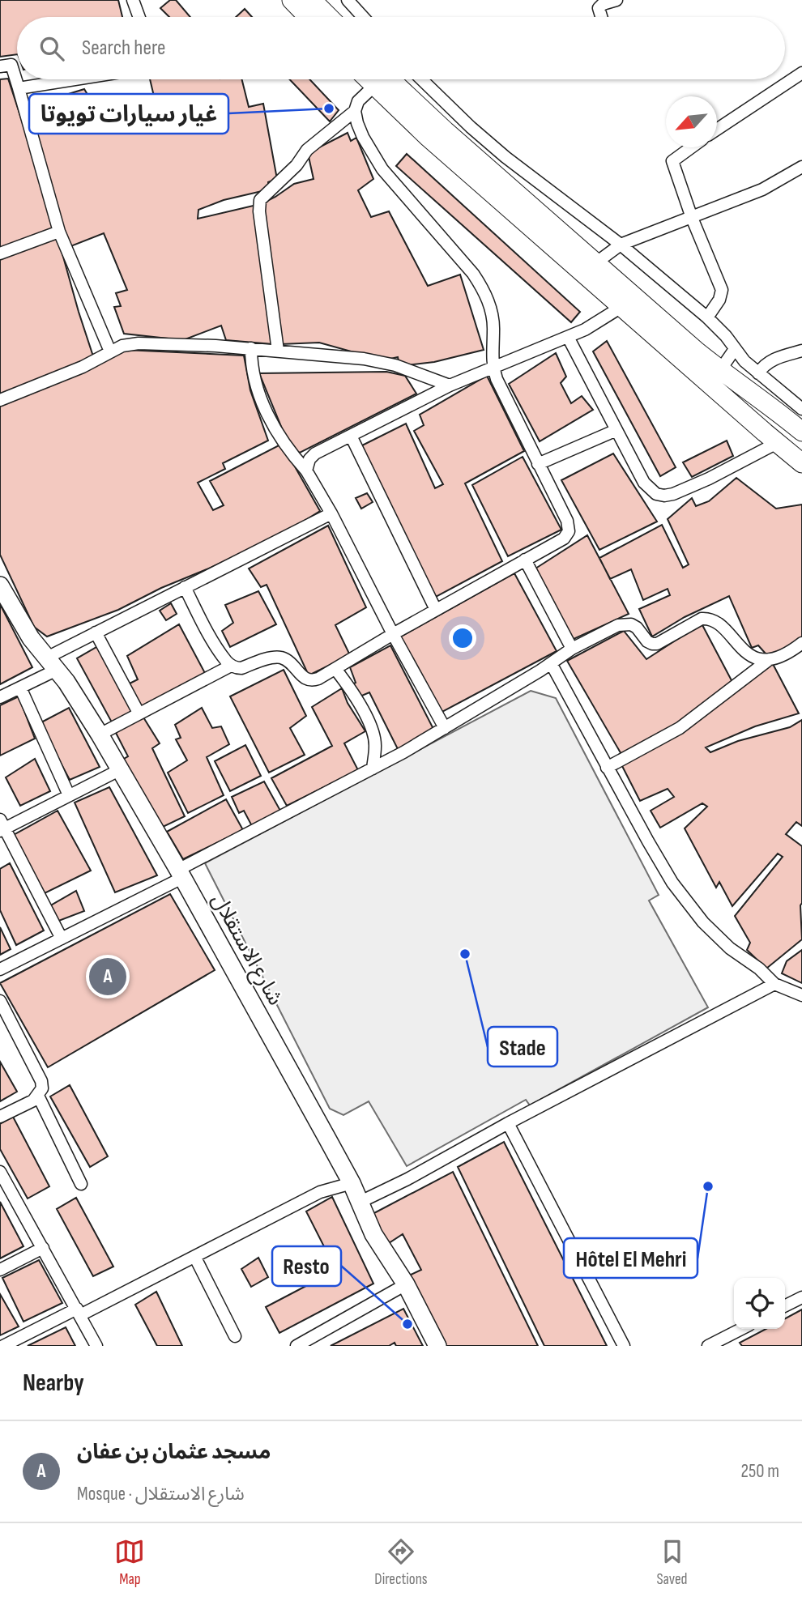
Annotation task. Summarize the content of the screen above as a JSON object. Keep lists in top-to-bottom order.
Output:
{
  "streets": {
    "street": ["شارع الاستقلال"]
  },
  "places": [
    "غيار سيارات تويوتا",
    "Stade",
    "Hôtel El Mehri",
    "Resto"
  ],
  "north": "bottom left",
  "page": {
    "search": "Search here",
    "pins": "A",
    "heading": "Nearby",
    "list": [
      {
        "mark": "A",
        "name": "مسجد عثمان بن عفان",
        "note": "Mosque · شارع الاستقلال",
        "value": "250 m"
      }
    ],
    "nav": ["Map", "Directions", "Saved"]
  }
}
